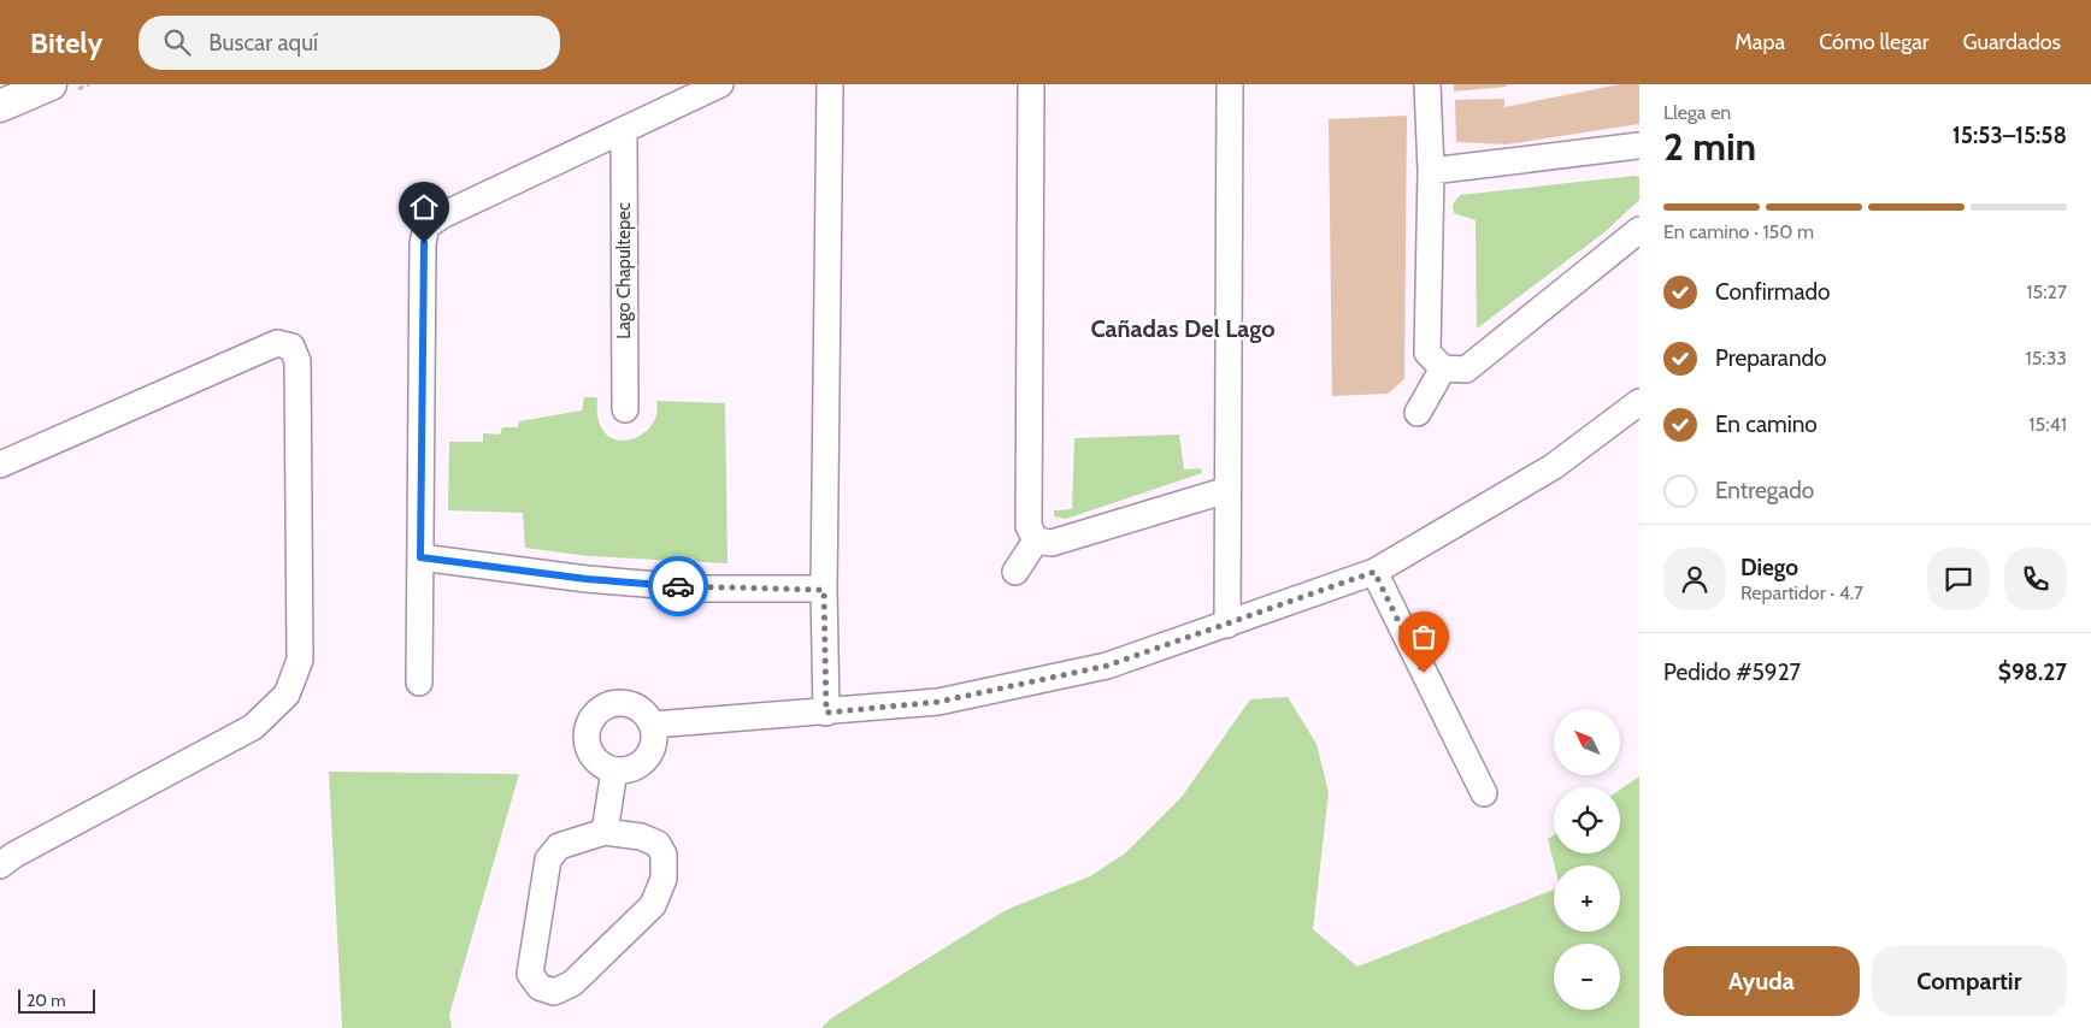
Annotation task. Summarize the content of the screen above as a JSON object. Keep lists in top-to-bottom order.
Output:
{
  "streets": {
    "street": ["Lago Chapultepec"]
  },
  "districts": ["Cañadas Del Lago"],
  "scale_bar": "20 m",
  "north": "top left",
  "page": {
    "header": "Bitely",
    "search": "Buscar aquí",
    "nav": ["Mapa", "Cómo llegar", "Guardados"],
    "heading": ["2 min", "Llega en", "15:53–15:58"],
    "panel": [
      "Diego",
      "Repartidor · 4.7",
      "Pedido #5927",
      "$98.27"
    ],
    "bar": "En camino · 150 m",
    "list": [
      ["Confirmado", "15:27"],
      ["Preparando", "15:33"],
      ["En camino", "15:41"],
      "Entregado"
    ],
    "map_buttons": ["+", "−"],
    "buttons": ["Ayuda", "Compartir"],
    "scale": "20 m"
  }
}
